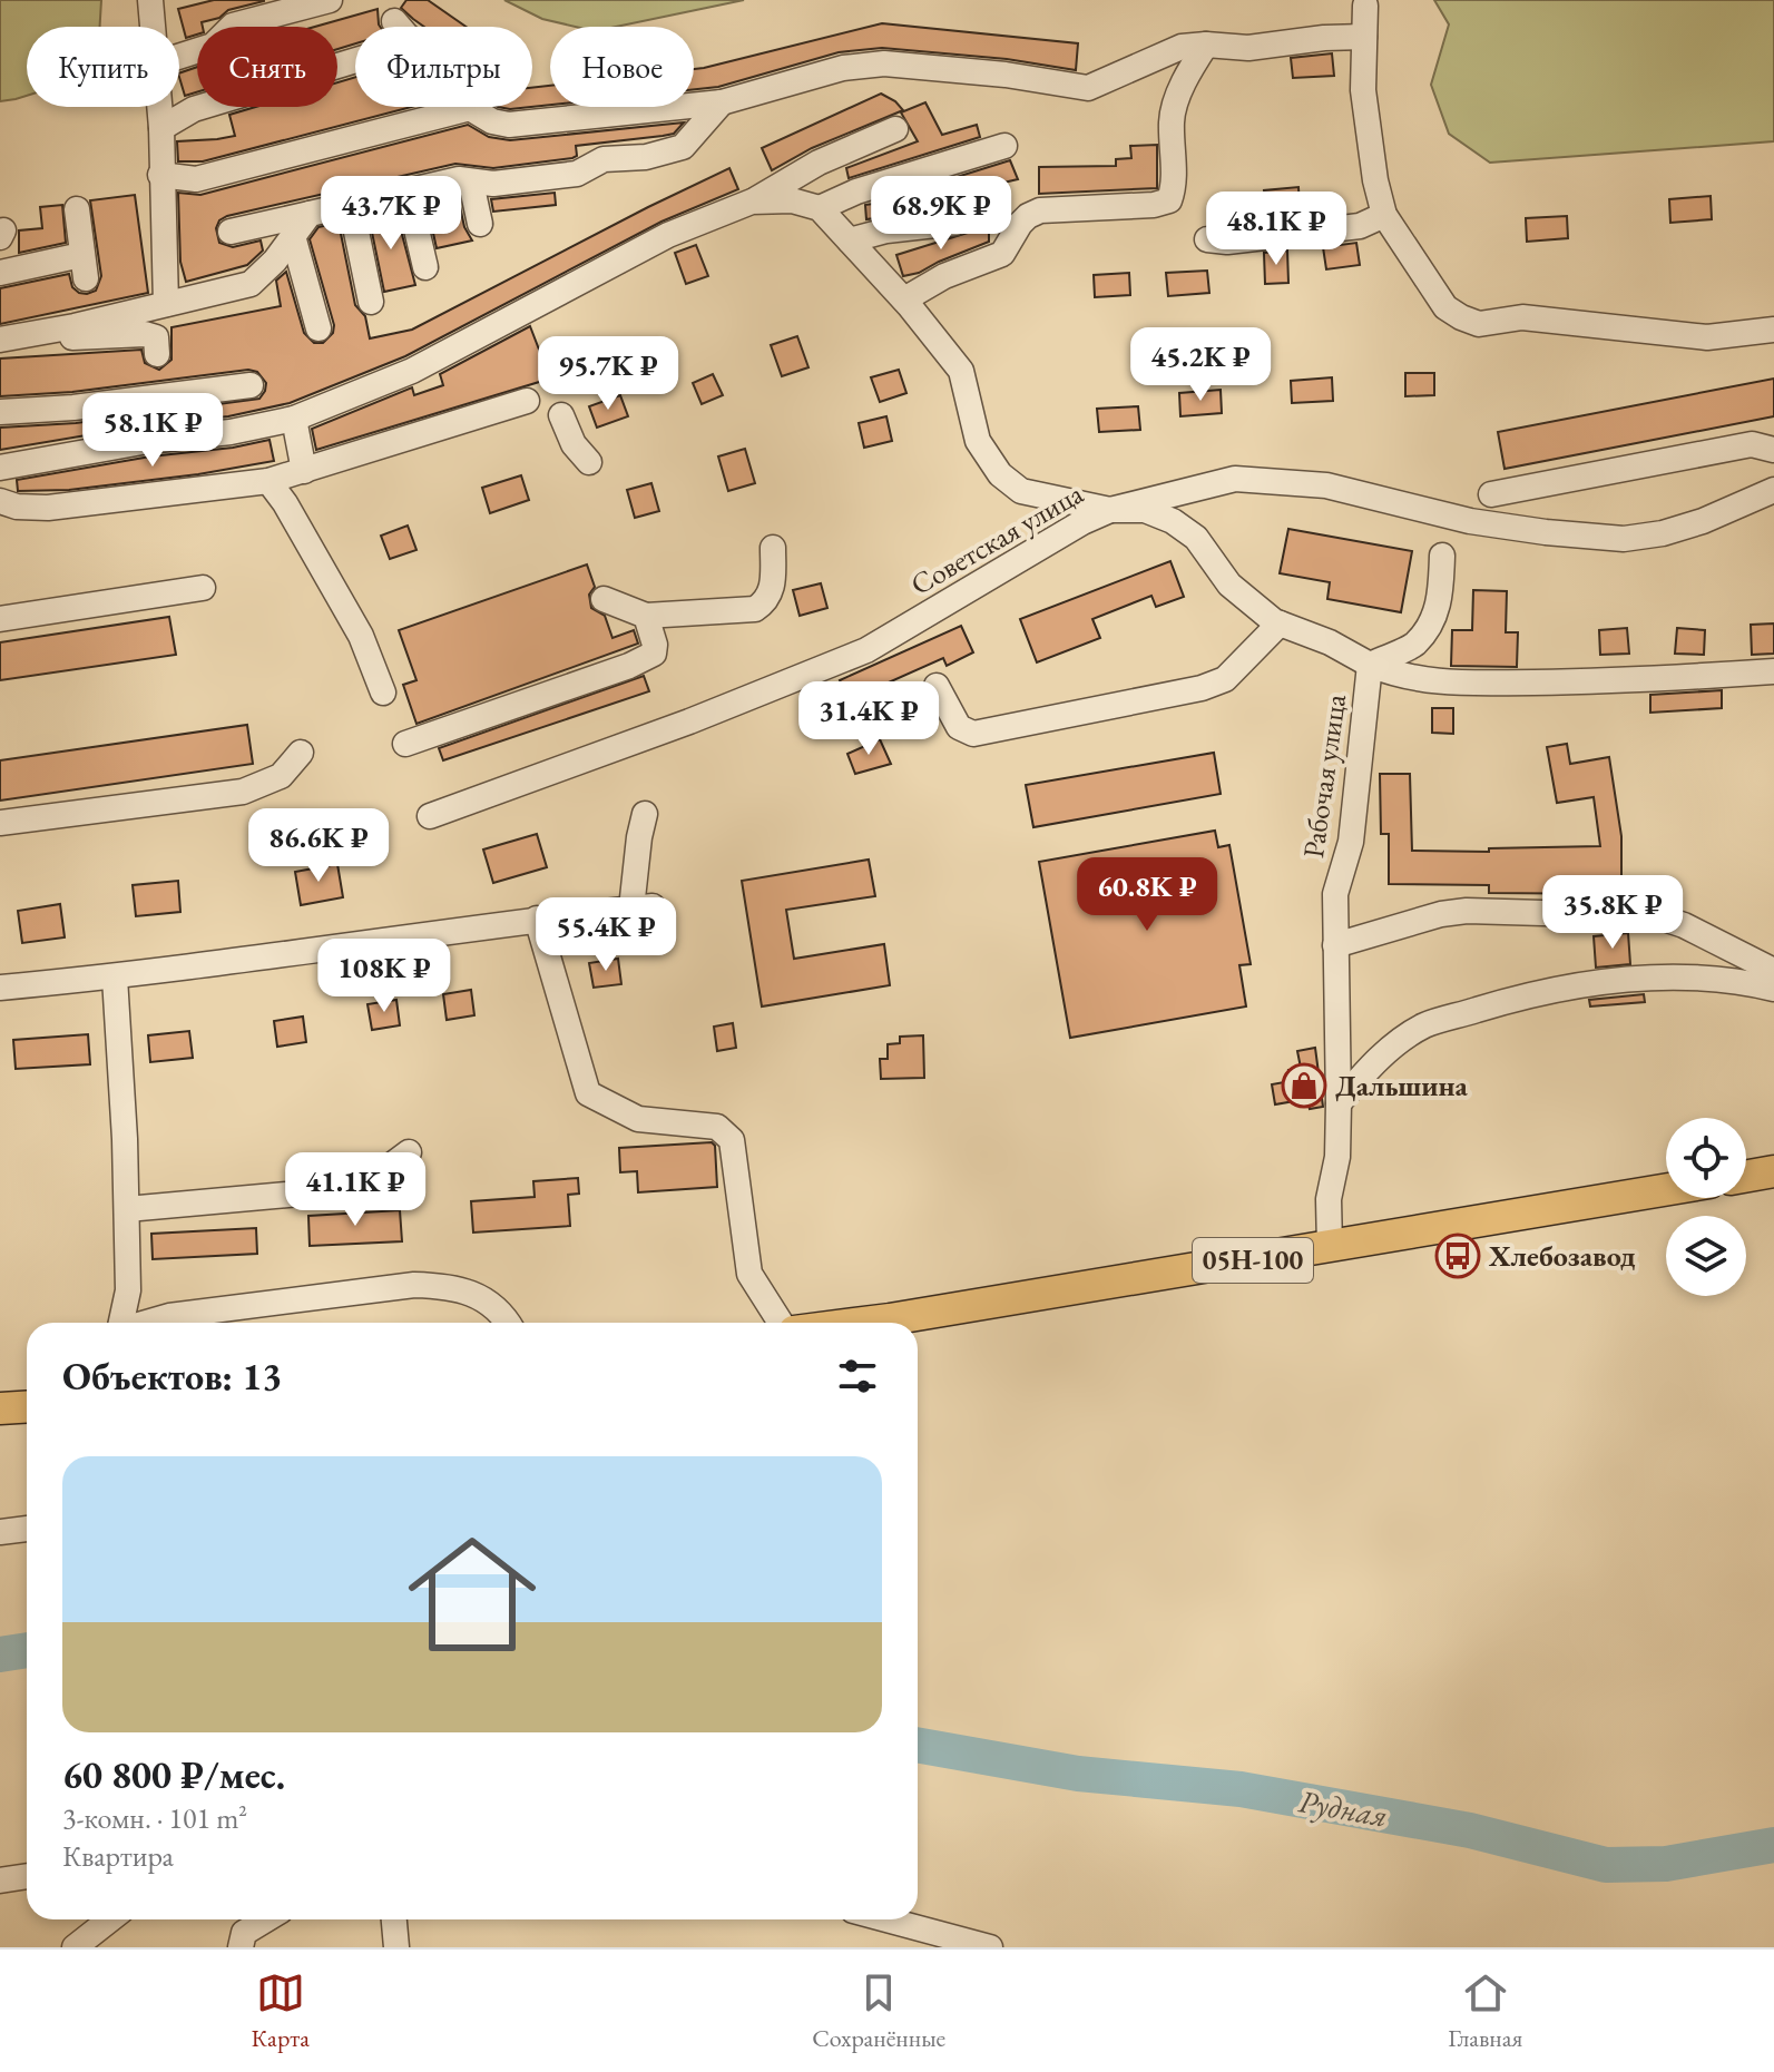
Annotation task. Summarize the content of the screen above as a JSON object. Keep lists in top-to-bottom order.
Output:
{
  "streets": {
    "main road": ["05Н-100"],
    "street": ["Советская улица", "Рабочая улица"]
  },
  "crossings": [
    ["Рабочая улица", "05Н-100"]
  ],
  "water": ["Рудная"],
  "places": {
    "shop": ["Дальшина"],
    "bus stop": ["Хлебозавод"]
  },
  "page": {
    "chip": [
      "Купить",
      "Снять",
      "Фильтры",
      "Новое"
    ],
    "price": [
      "43.7K ₽",
      "68.9K ₽",
      "48.1K ₽",
      "45.2K ₽",
      "95.7K ₽",
      "58.1K ₽",
      "31.4K ₽",
      "86.6K ₽",
      "60.8K ₽",
      "35.8K ₽",
      "55.4K ₽",
      "108K ₽",
      "41.1K ₽"
    ],
    "heading": "Объектов: 13",
    "list": [
      {
        "name": "60 800 ₽/мес.",
        "note": "3-комн. · 101 m² · Квартира"
      }
    ],
    "tabs": ["Карта", "Сохранённые", "Главная"]
  }
}
